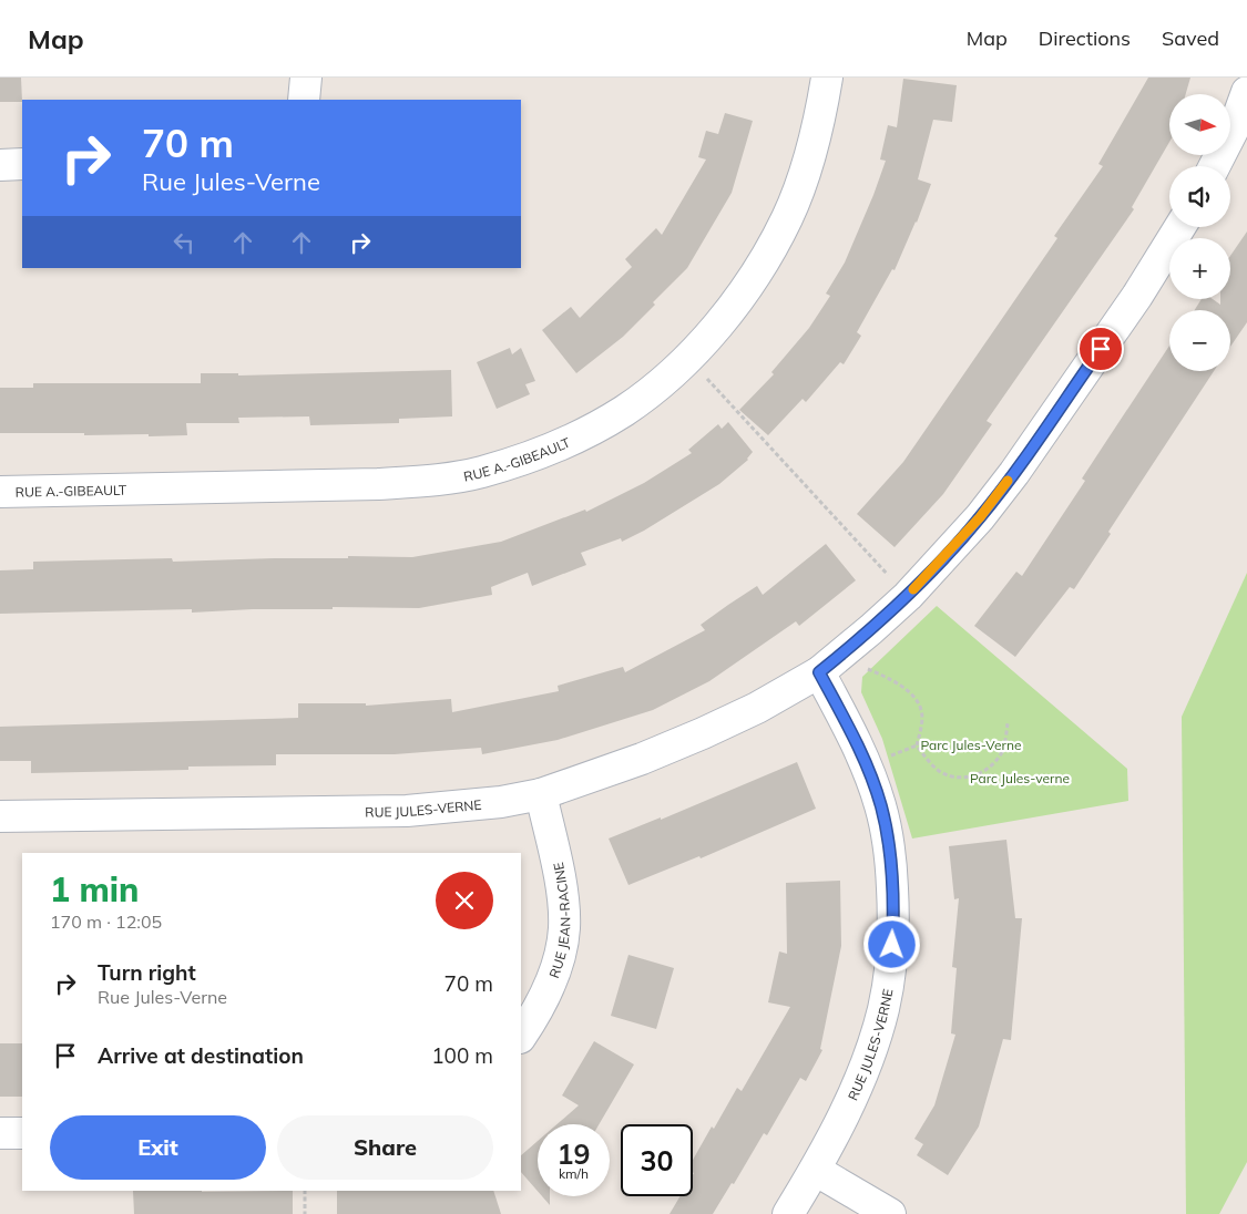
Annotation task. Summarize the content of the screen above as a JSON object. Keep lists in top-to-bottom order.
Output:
{
  "streets": {
    "street": ["RUE A.-GIBEAULT", "RUE JULES-VERNE", "RUE JEAN-RACINE"]
  },
  "crossings": [
    ["RUE JULES-VERNE", "RUE JEAN-RACINE"]
  ],
  "parks": ["Parc Jules-Verne", "Parc Jules-verne"],
  "north": "right",
  "page": {
    "header": "Map",
    "nav": ["Map", "Directions", "Saved"],
    "map_buttons": ["+", "−"],
    "turn": ["70 m", "Rue Jules-Verne"],
    "heading": ["1 min", "170 m · 12:05"],
    "list": [
      {
        "name": "Turn right",
        "note": "Rue Jules-Verne",
        "value": "70 m"
      },
      {
        "name": "Arrive at destination",
        "value": "100 m"
      }
    ],
    "buttons": ["Exit", "Share"],
    "speed": "19 km/h",
    "limit": "30"
  }
}
